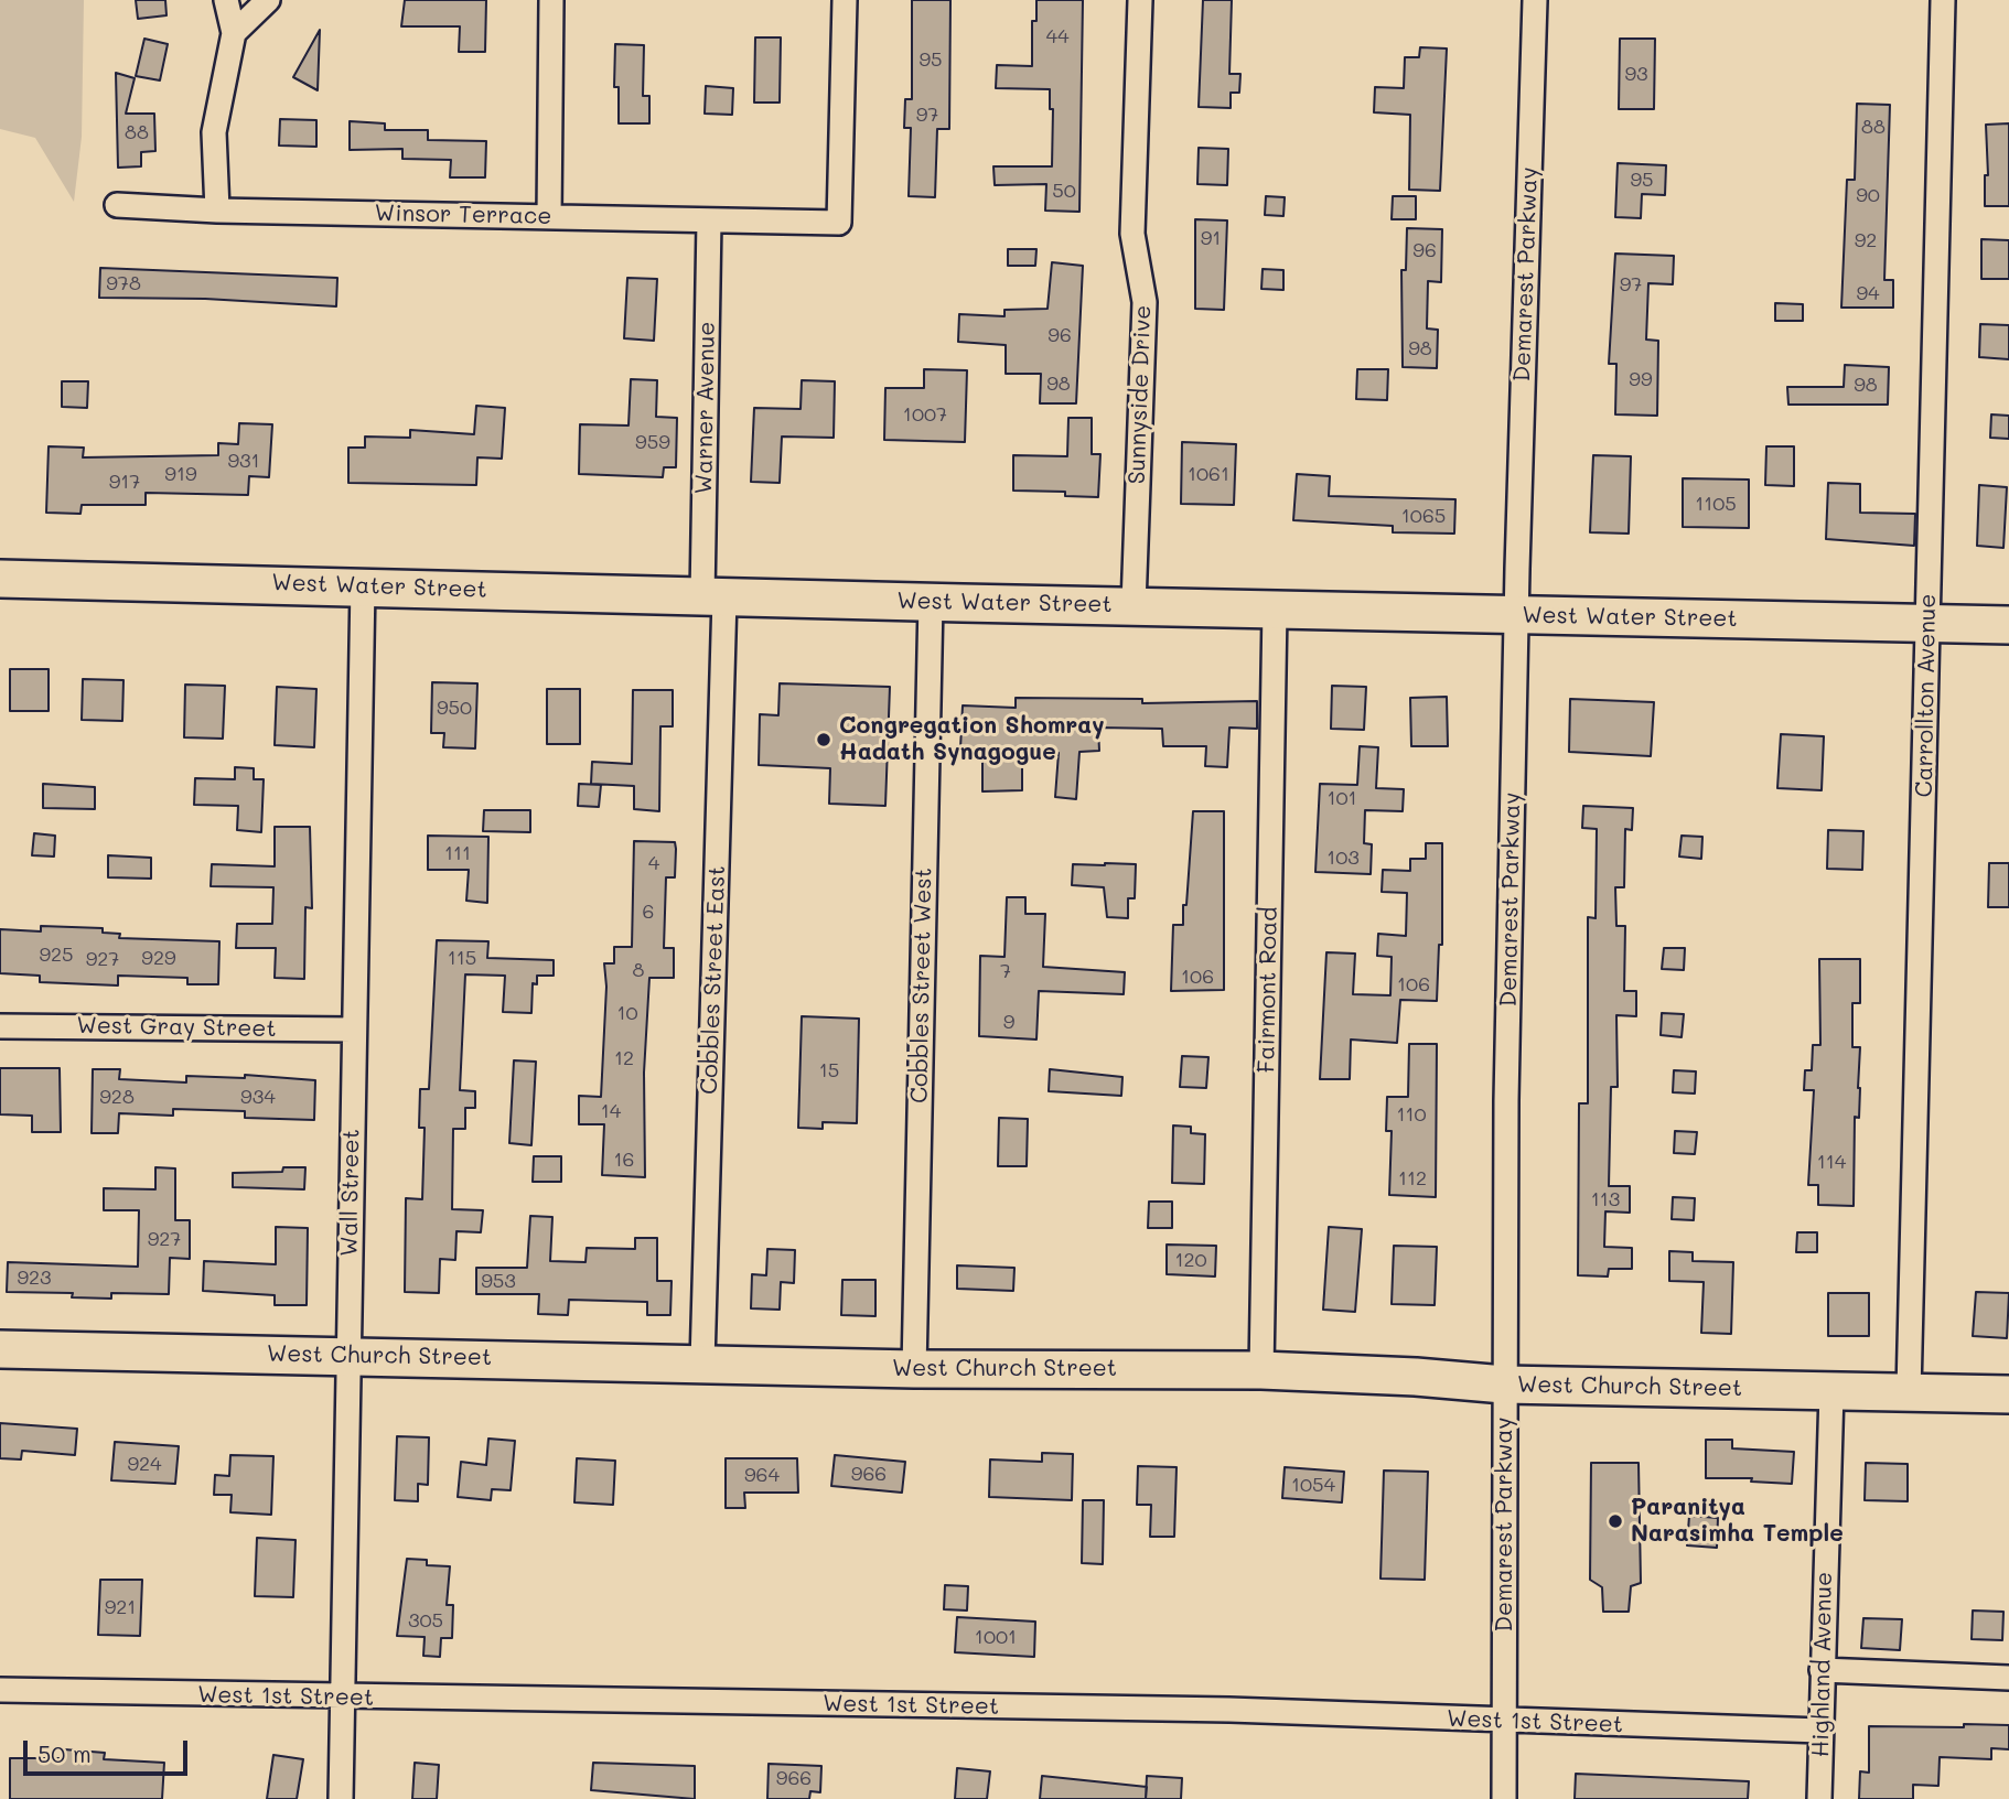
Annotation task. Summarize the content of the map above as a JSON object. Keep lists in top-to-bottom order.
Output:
{
  "streets": {
    "main road": ["West Water Street", "West Church Street"],
    "street": [
      "Winsor Terrace",
      "Demarest Parkway",
      "Sunnyside Drive",
      "Warner Avenue",
      "Carrollton Avenue",
      "Cobbles Street East",
      "Cobbles Street West",
      "Fairmont Road",
      "West Gray Street",
      "Wall Street",
      "Highland Avenue",
      "West 1st Street"
    ]
  },
  "crossings": [
    ["Winsor Terrace", "Warner Avenue"],
    ["Demarest Parkway", "West Water Street"],
    ["Demarest Parkway", "West Church Street"],
    ["Demarest Parkway", "West 1st Street"],
    ["Sunnyside Drive", "West Water Street"],
    ["Warner Avenue", "West Water Street"],
    ["Warner Avenue", "Cobbles Street East"],
    ["West Water Street", "Carrollton Avenue"],
    ["West Water Street", "Cobbles Street East"],
    ["West Water Street", "Cobbles Street West"],
    ["West Water Street", "Fairmont Road"],
    ["West Water Street", "Wall Street"],
    ["Carrollton Avenue", "West Church Street"],
    ["Cobbles Street East", "West Church Street"],
    ["Cobbles Street West", "West Church Street"],
    ["Fairmont Road", "West Church Street"],
    ["West Gray Street", "Wall Street"],
    ["Wall Street", "West Church Street"],
    ["Wall Street", "West 1st Street"],
    ["West Church Street", "Highland Avenue"],
    ["Highland Avenue", "West 1st Street"]
  ],
  "places": ["Congregation Shomray Hadath Synagogue", "Paranitya Narasimha Temple"],
  "house_numbers": [
    "44",
    "95",
    "93",
    "97",
    "88",
    "88",
    "95",
    "50",
    "90",
    "91",
    "92",
    "96",
    "978",
    "97",
    "94",
    "96",
    "98",
    "99",
    "98",
    "98",
    "1007",
    "959",
    "931",
    "919",
    "1061",
    "917",
    "1105",
    "1065",
    "950",
    "101",
    "111",
    "103",
    "4",
    "6",
    "925",
    "929",
    "115",
    "927",
    "8",
    "7",
    "106",
    "106",
    "10",
    "9",
    "12",
    "15",
    "928",
    "934",
    "14",
    "110",
    "16",
    "114",
    "112",
    "113",
    "927",
    "120",
    "923",
    "953",
    "924",
    "966",
    "964",
    "1054",
    "921",
    "305",
    "1001",
    "966"
  ],
  "scale_bar": "50 m"
}
